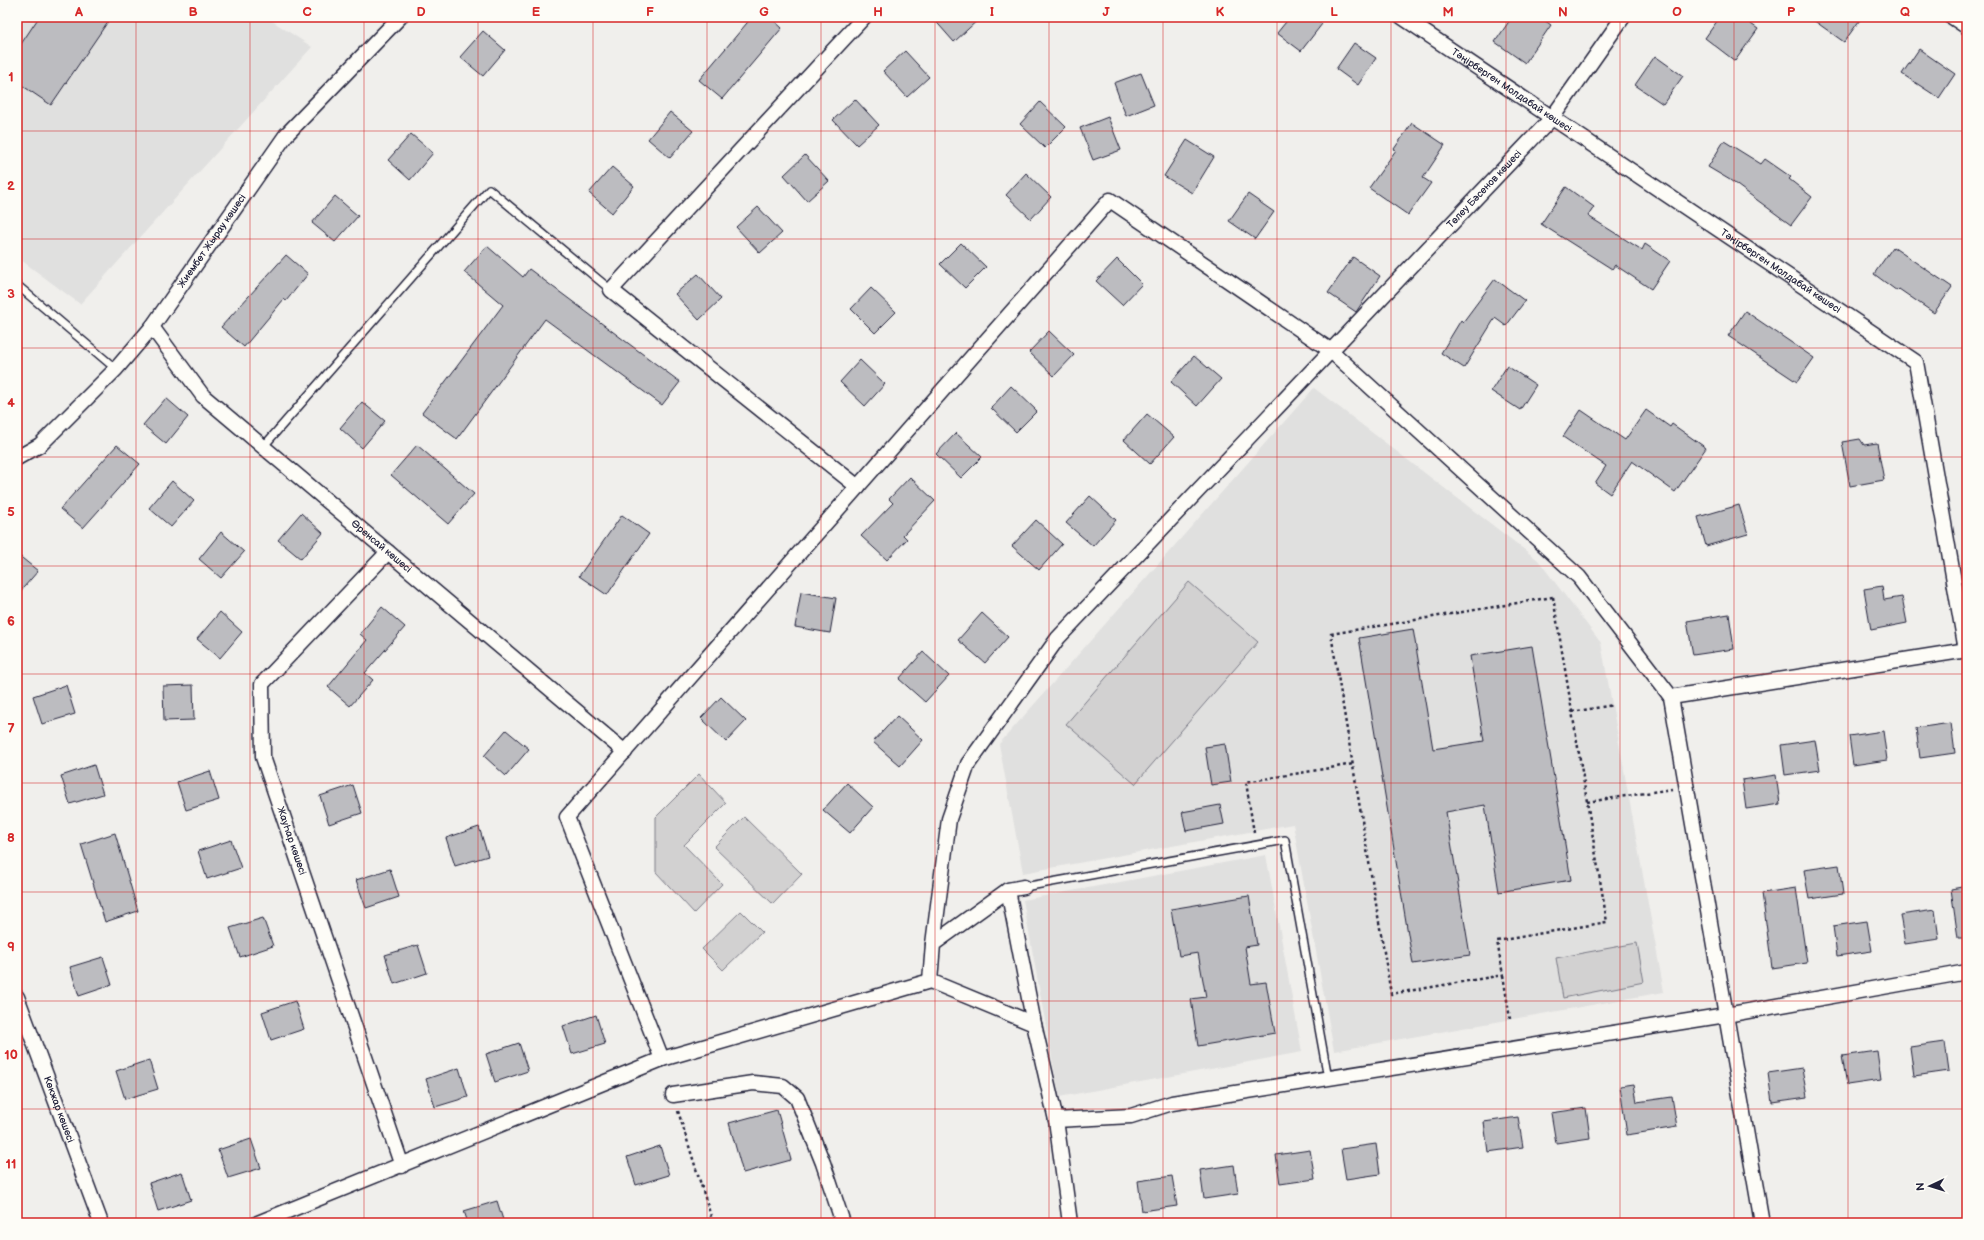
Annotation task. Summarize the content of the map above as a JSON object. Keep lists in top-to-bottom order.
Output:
{
  "streets": {
    "street": [
      "Тәңірберген Молдабай көшесі",
      "Төлеу Бәсенов көшесі",
      "Жиембет Жырау көшесі",
      "Өренсай көшесі",
      "ЖауҺар көшесі",
      "Көкжар көшесі"
    ]
  },
  "crossings": [
    ["Тәңірберген Молдабай көшесі", "Төлеу Бәсенов көшесі"],
    ["Жиембет Жырау көшесі", "Өренсай көшесі"],
    ["Өренсай көшесі", "ЖауҺар көшесі"]
  ],
  "north": "left",
  "grid": {
    "columns": [
      "A",
      "B",
      "C",
      "D",
      "E",
      "F",
      "G",
      "H",
      "I",
      "J",
      "K",
      "L",
      "M",
      "N",
      "O",
      "P",
      "Q"
    ],
    "rows": [
      "1",
      "2",
      "3",
      "4",
      "5",
      "6",
      "7",
      "8",
      "9",
      "10",
      "11"
    ]
  }
}
